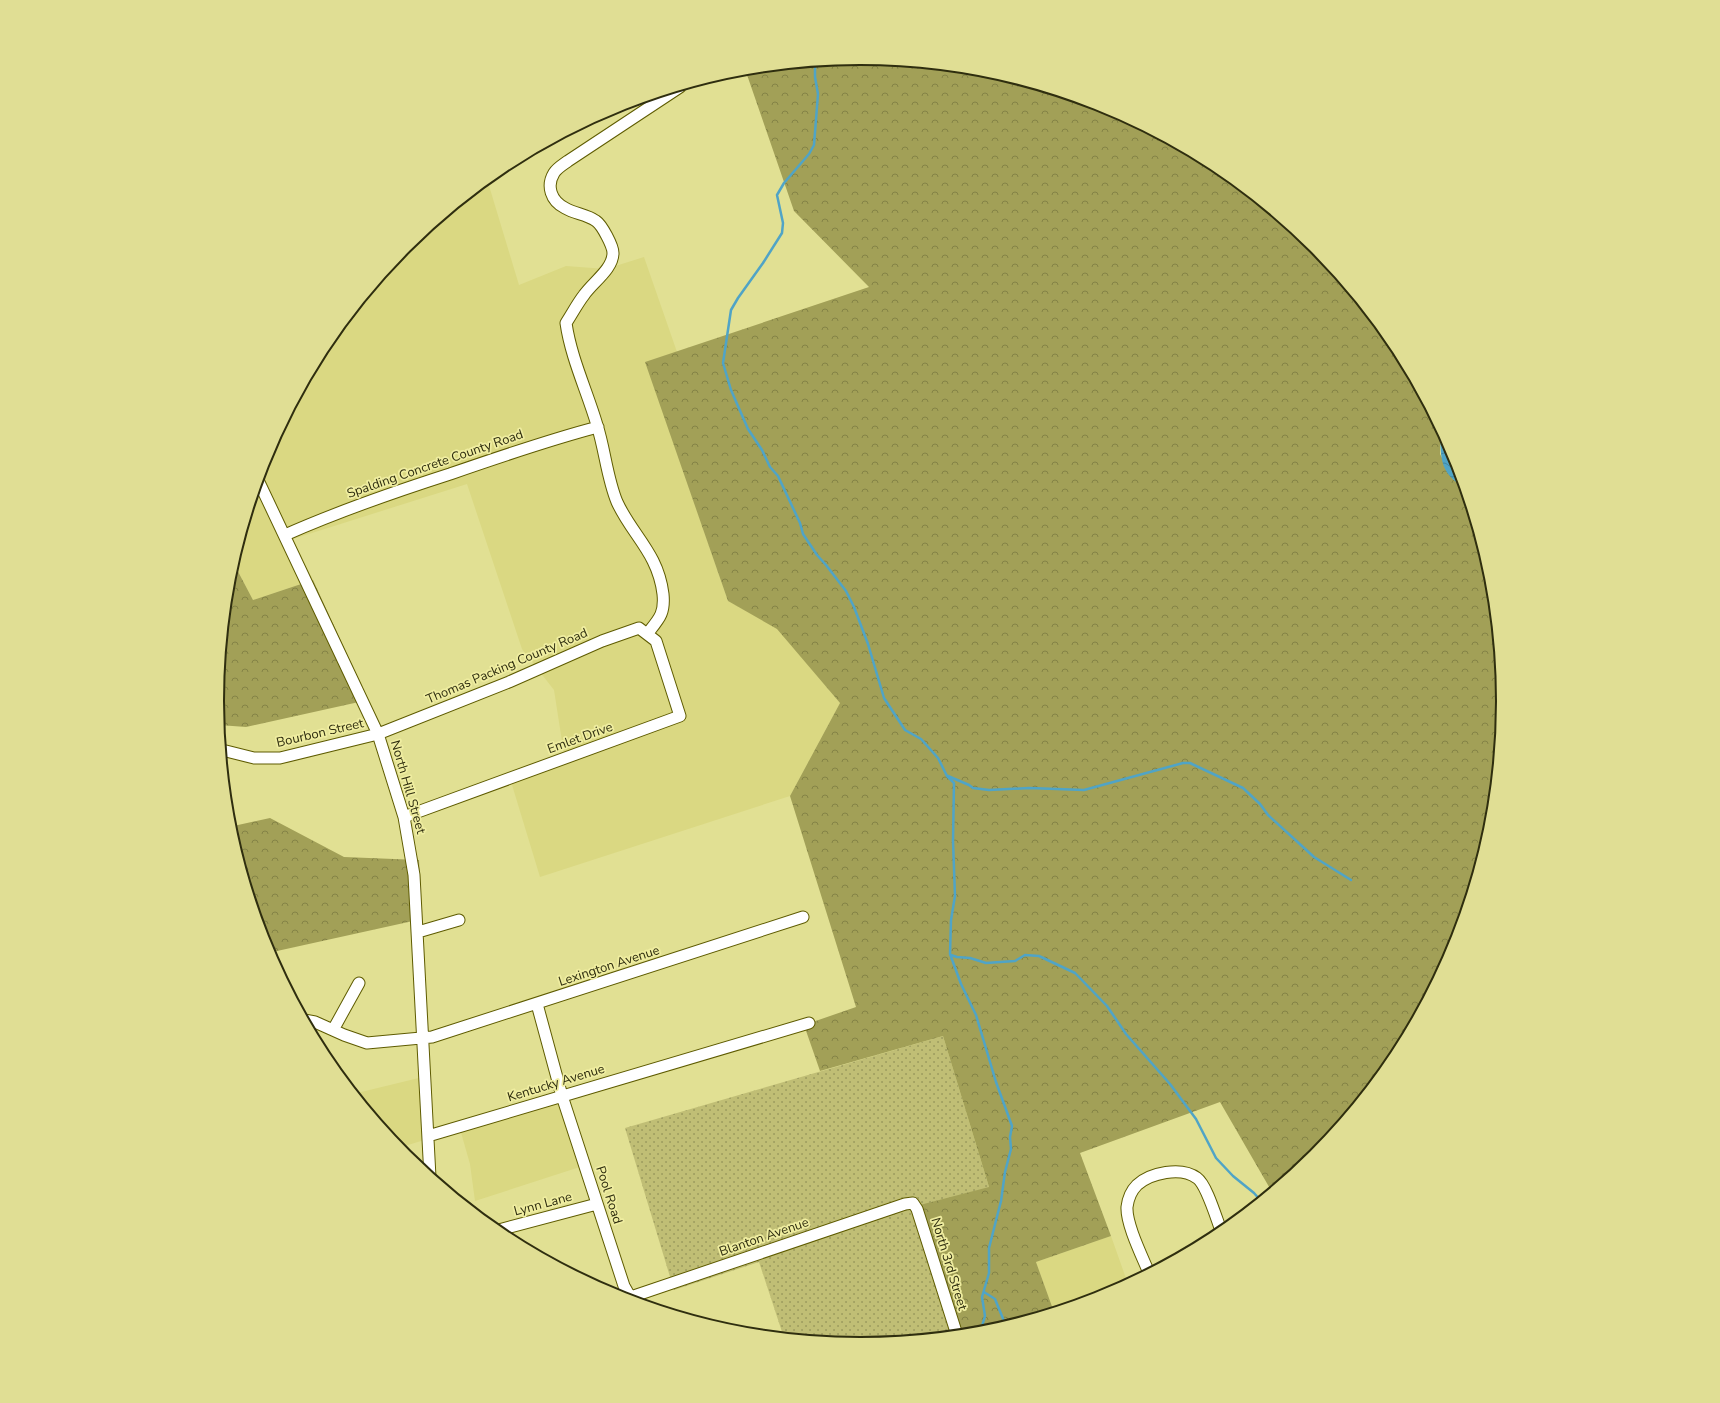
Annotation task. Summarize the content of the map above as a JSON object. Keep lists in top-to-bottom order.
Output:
{
  "streets": {
    "street": [
      "Spalding Concrete County Road",
      "Thomas Packing County Road",
      "Bourbon Street",
      "Emlet Drive",
      "North Hill Street",
      "Lexington Avenue",
      "Kentucky Avenue",
      "Pool Road",
      "Lynn Lane",
      "Blanton Avenue",
      "North 3rd Street"
    ]
  },
  "crossings": [
    ["Spalding Concrete County Road", "North Hill Street"],
    ["Thomas Packing County Road", "Bourbon Street"],
    ["Thomas Packing County Road", "Emlet Drive"],
    ["Thomas Packing County Road", "North Hill Street"],
    ["Bourbon Street", "North Hill Street"],
    ["Emlet Drive", "North Hill Street"],
    ["North Hill Street", "Lexington Avenue"],
    ["North Hill Street", "Kentucky Avenue"],
    ["Lexington Avenue", "Pool Road"],
    ["Kentucky Avenue", "Pool Road"],
    ["Pool Road", "Lynn Lane"],
    ["Blanton Avenue", "North 3rd Street"]
  ]
}
